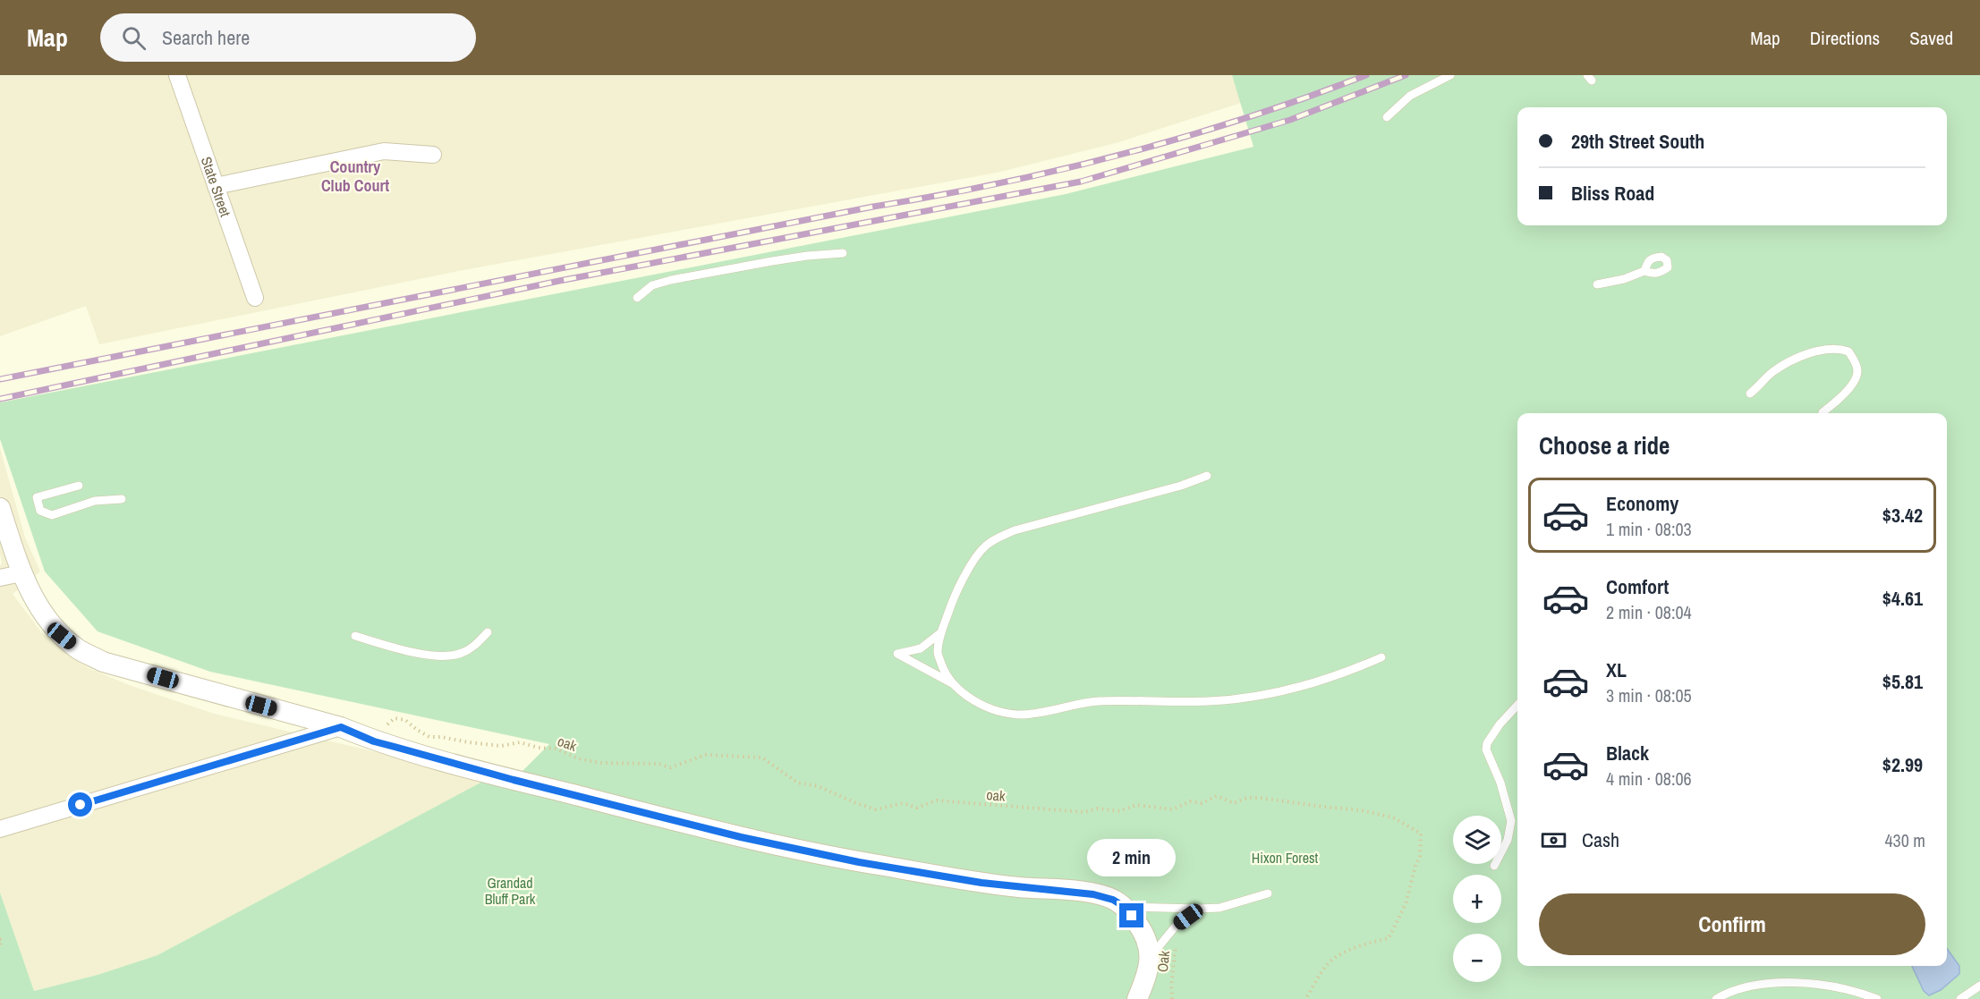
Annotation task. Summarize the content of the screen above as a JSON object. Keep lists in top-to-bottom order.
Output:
{
  "streets": {
    "street": ["State Street"],
    "path": ["oak", "Oak"]
  },
  "districts": ["Country Club Court"],
  "parks": ["Hixon Forest", "Grandad Bluff Park"],
  "page": {
    "header": "Map",
    "search": "Search here",
    "nav": ["Map", "Directions", "Saved"],
    "banner": ["29th Street South", "Bliss Road"],
    "heading": "Choose a ride",
    "list": [
      {
        "name": "Economy",
        "note": "1 min · 08:03",
        "value": "$3.42"
      },
      {
        "name": "Comfort",
        "note": "2 min · 08:04",
        "value": "$4.61"
      },
      {
        "name": "XL",
        "note": "3 min · 08:05",
        "value": "$5.81"
      },
      {
        "name": "Black",
        "note": "4 min · 08:06",
        "value": "$2.99"
      }
    ],
    "pay": ["Cash", "430 m"],
    "map_buttons": ["+", "−"],
    "bubble": "2 min",
    "buttons": "Confirm"
  }
}
